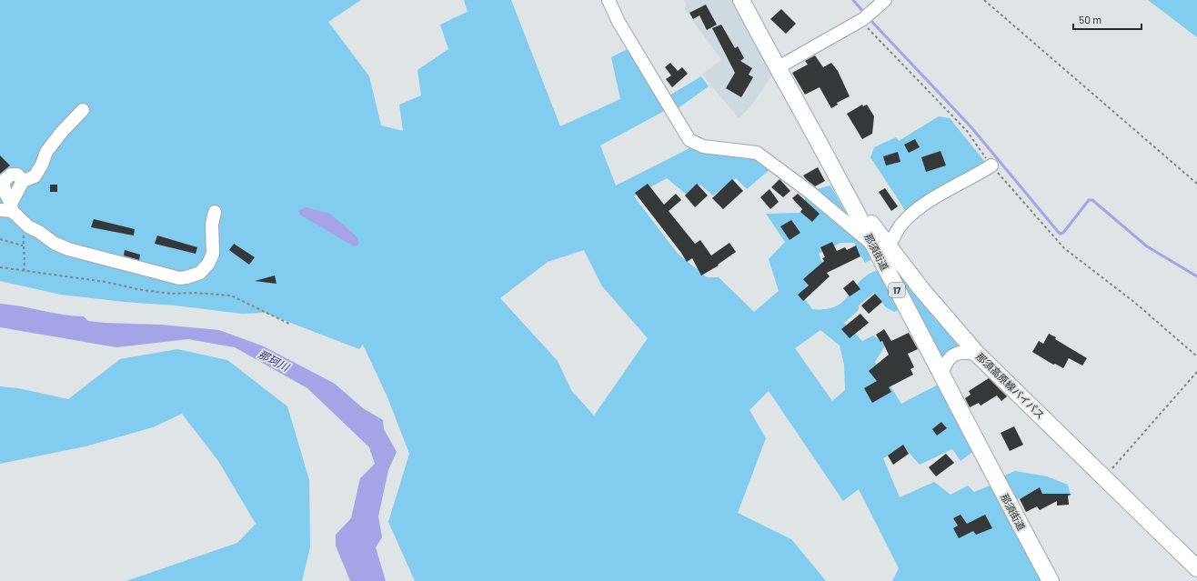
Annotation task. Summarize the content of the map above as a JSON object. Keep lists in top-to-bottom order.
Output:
{
  "streets": {
    "main road": ["那須街道", "17", "那須高原線バイパス"]
  },
  "crossings": [
    ["那須街道", "那須高原線バイパス"]
  ],
  "water": ["那珂川"],
  "scale_bar": "50 m"
}
